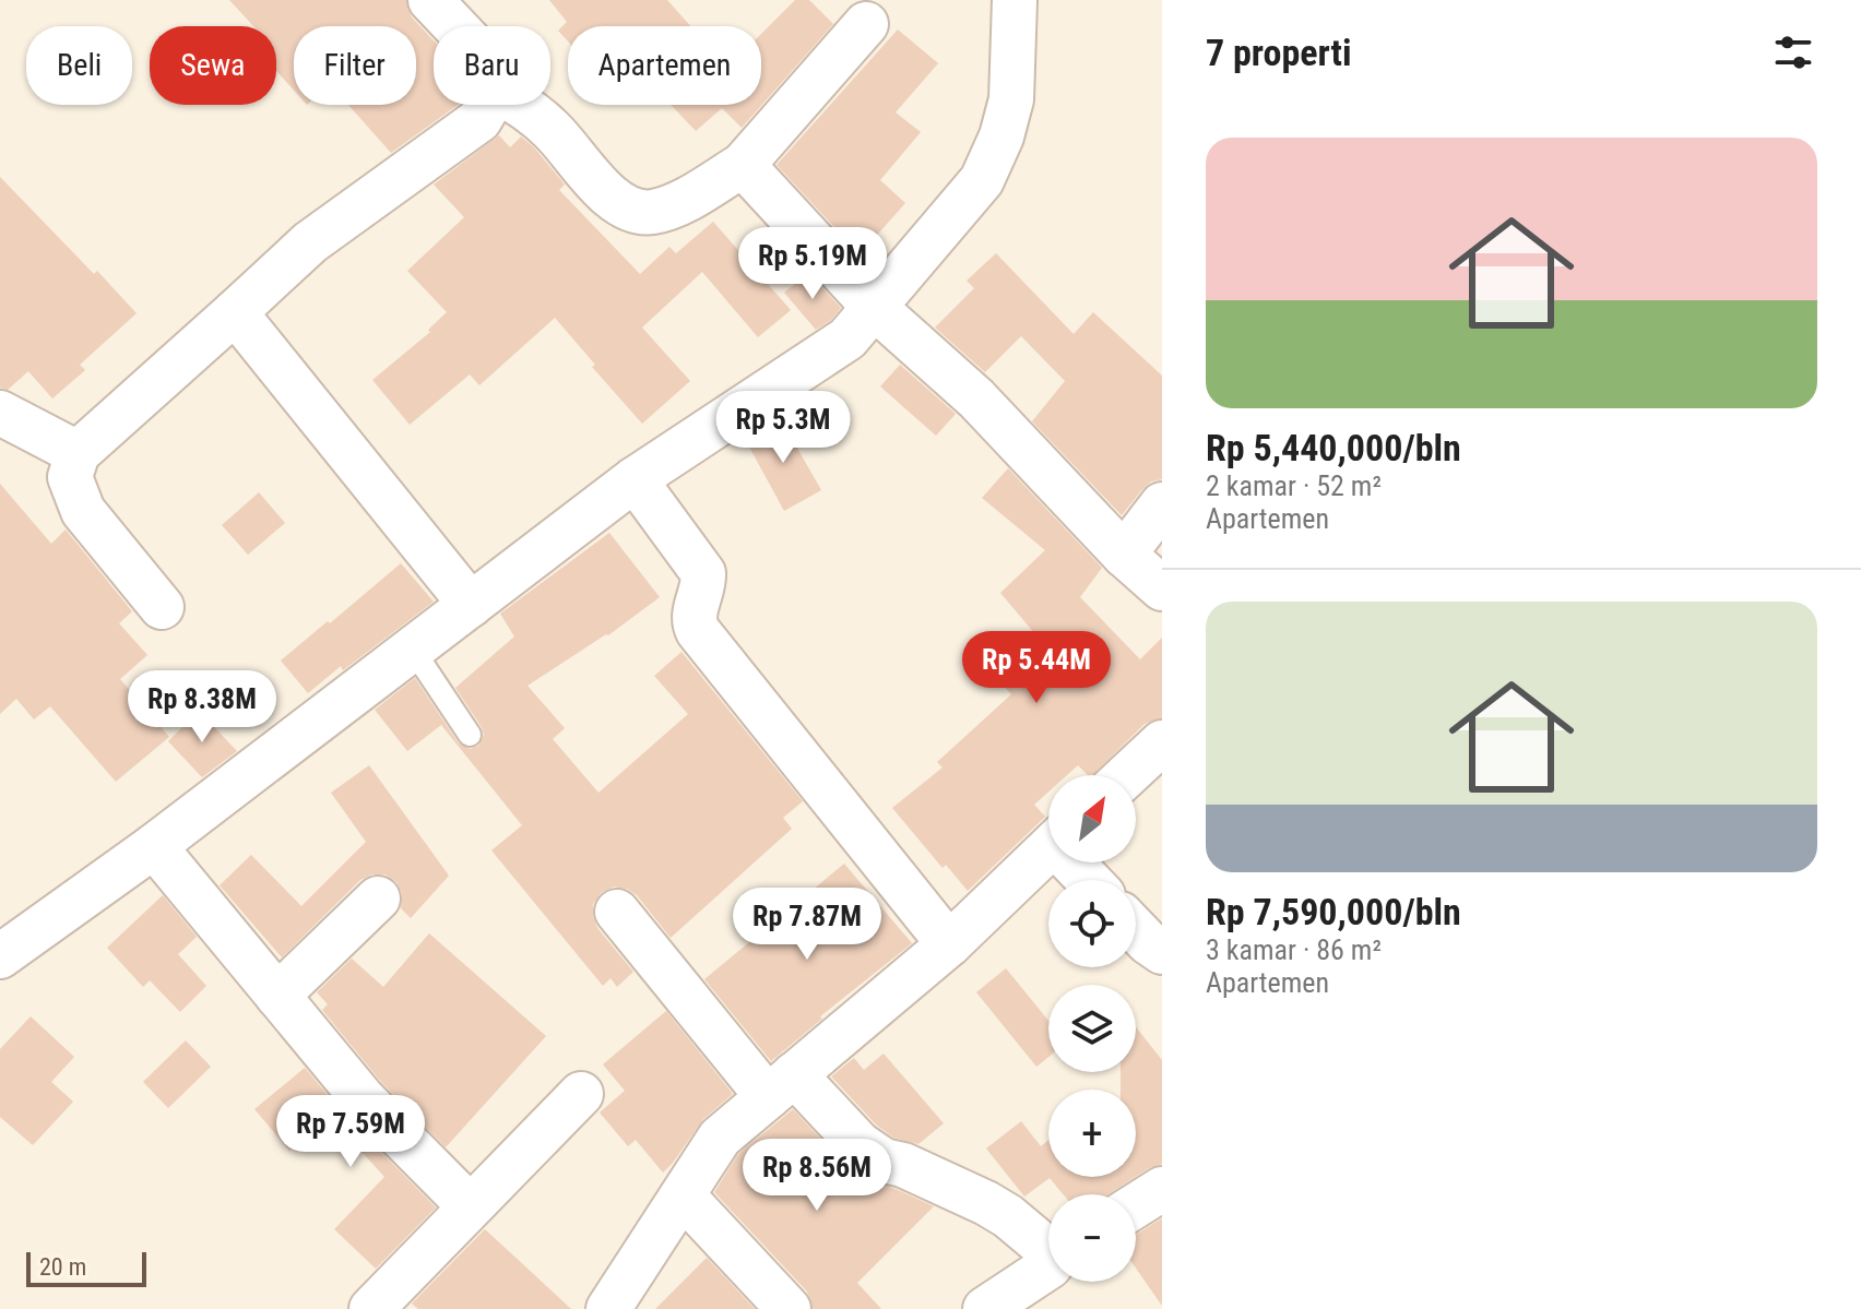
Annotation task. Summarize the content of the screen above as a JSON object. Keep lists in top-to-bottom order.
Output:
{
  "scale_bar": "20 m",
  "north": "top right",
  "page": {
    "heading": "7 properti",
    "chip": [
      "Beli",
      "Sewa",
      "Filter",
      "Baru",
      "Apartemen"
    ],
    "list": [
      {
        "name": "Rp 5,440,000/bln",
        "note": "2 kamar · 52 m² · Apartemen"
      },
      {
        "name": "Rp 7,590,000/bln",
        "note": "3 kamar · 86 m² · Apartemen"
      }
    ],
    "price": [
      "Rp 5.19M",
      "Rp 5.3M",
      "Rp 5.44M",
      "Rp 8.38M",
      "Rp 7.87M",
      "Rp 7.59M",
      "Rp 8.56M"
    ],
    "map_buttons": ["+", "−"],
    "scale": "20 m"
  }
}
